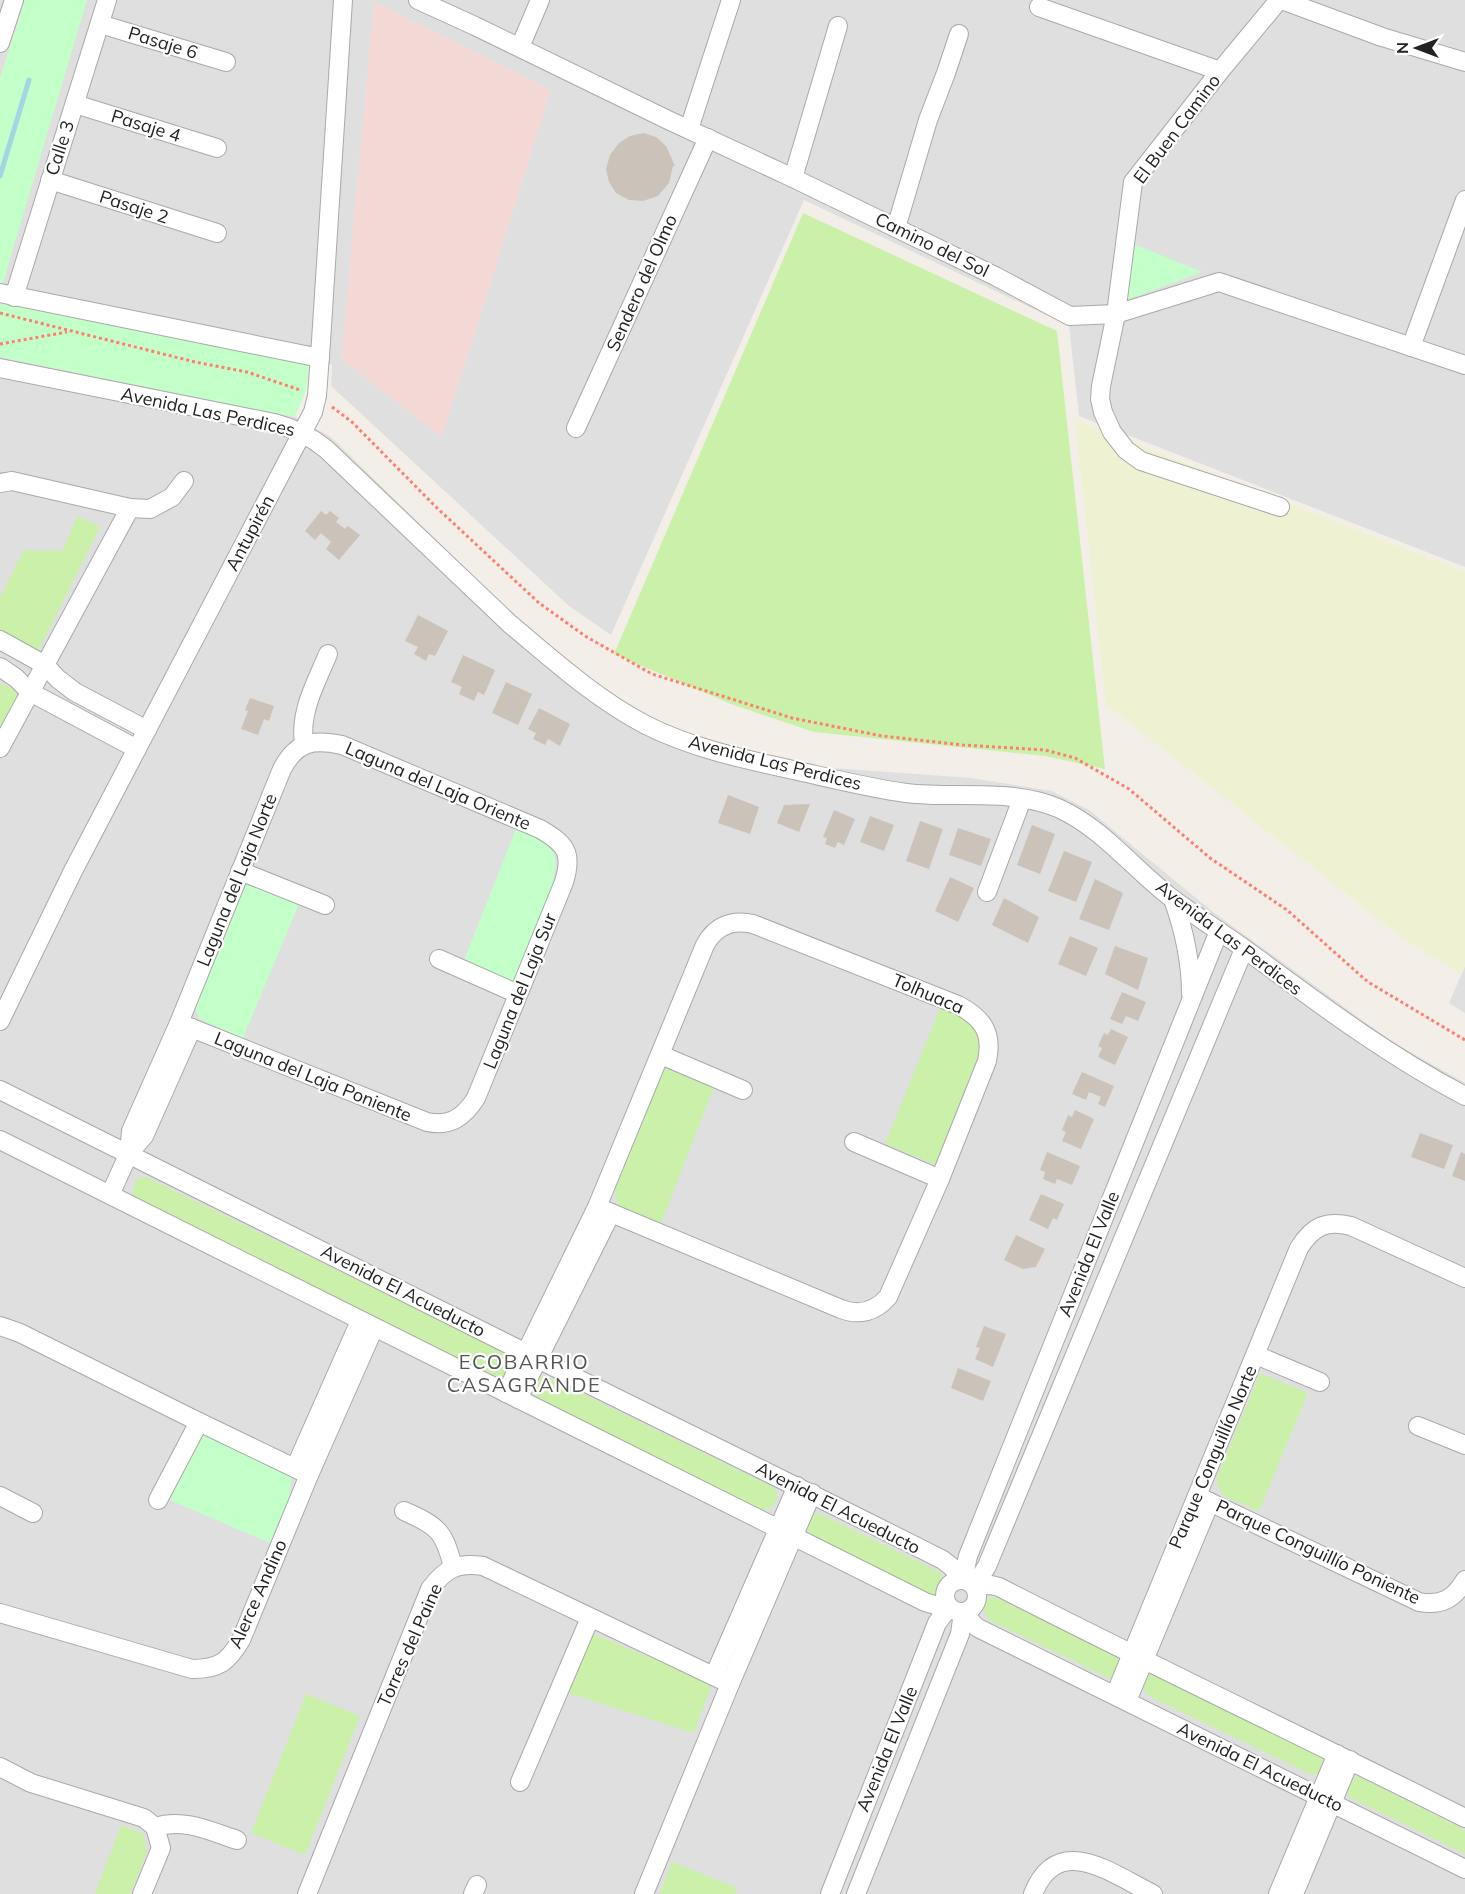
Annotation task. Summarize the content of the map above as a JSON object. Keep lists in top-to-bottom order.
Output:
{
  "streets": {
    "street": [
      "Pasaje 6",
      "Pasaje 4",
      "El Buen Camino",
      "Calle 3",
      "Pasaje 2",
      "Camino del Sol",
      "Sendero del Olmo",
      "Avenida Las Perdices",
      "Antupirén",
      "Laguna del Laja Oriente",
      "Laguna del Laja Norte",
      "Laguna del Laja Sur",
      "Tolhuaca",
      "Laguna del Laja Poniente",
      "Avenida El Valle",
      "Avenida El Acueducto",
      "Parque Conguillío Norte",
      "Parque Conguillío Poniente",
      "Alerce Andino",
      "Torres del Paine"
    ]
  },
  "crossings": [
    ["Pasaje 6", "Calle 3"],
    ["Pasaje 4", "Calle 3"],
    ["El Buen Camino", "Camino del Sol"],
    ["Calle 3", "Pasaje 2"],
    ["Camino del Sol", "Sendero del Olmo"],
    ["Avenida Las Perdices", "Antupirén"],
    ["Avenida Las Perdices", "Avenida El Valle"],
    ["Laguna del Laja Oriente", "Laguna del Laja Norte"],
    ["Laguna del Laja Oriente", "Laguna del Laja Sur"],
    ["Laguna del Laja Norte", "Laguna del Laja Poniente"],
    ["Laguna del Laja Norte", "Avenida El Acueducto"],
    ["Laguna del Laja Sur", "Laguna del Laja Poniente"],
    ["Avenida El Valle", "Avenida El Acueducto"],
    ["Avenida El Acueducto", "Parque Conguillío Norte"],
    ["Parque Conguillío Norte", "Parque Conguillío Poniente"]
  ],
  "districts": ["ECOBARRIO CASAGRANDE"],
  "north": "left"
}
